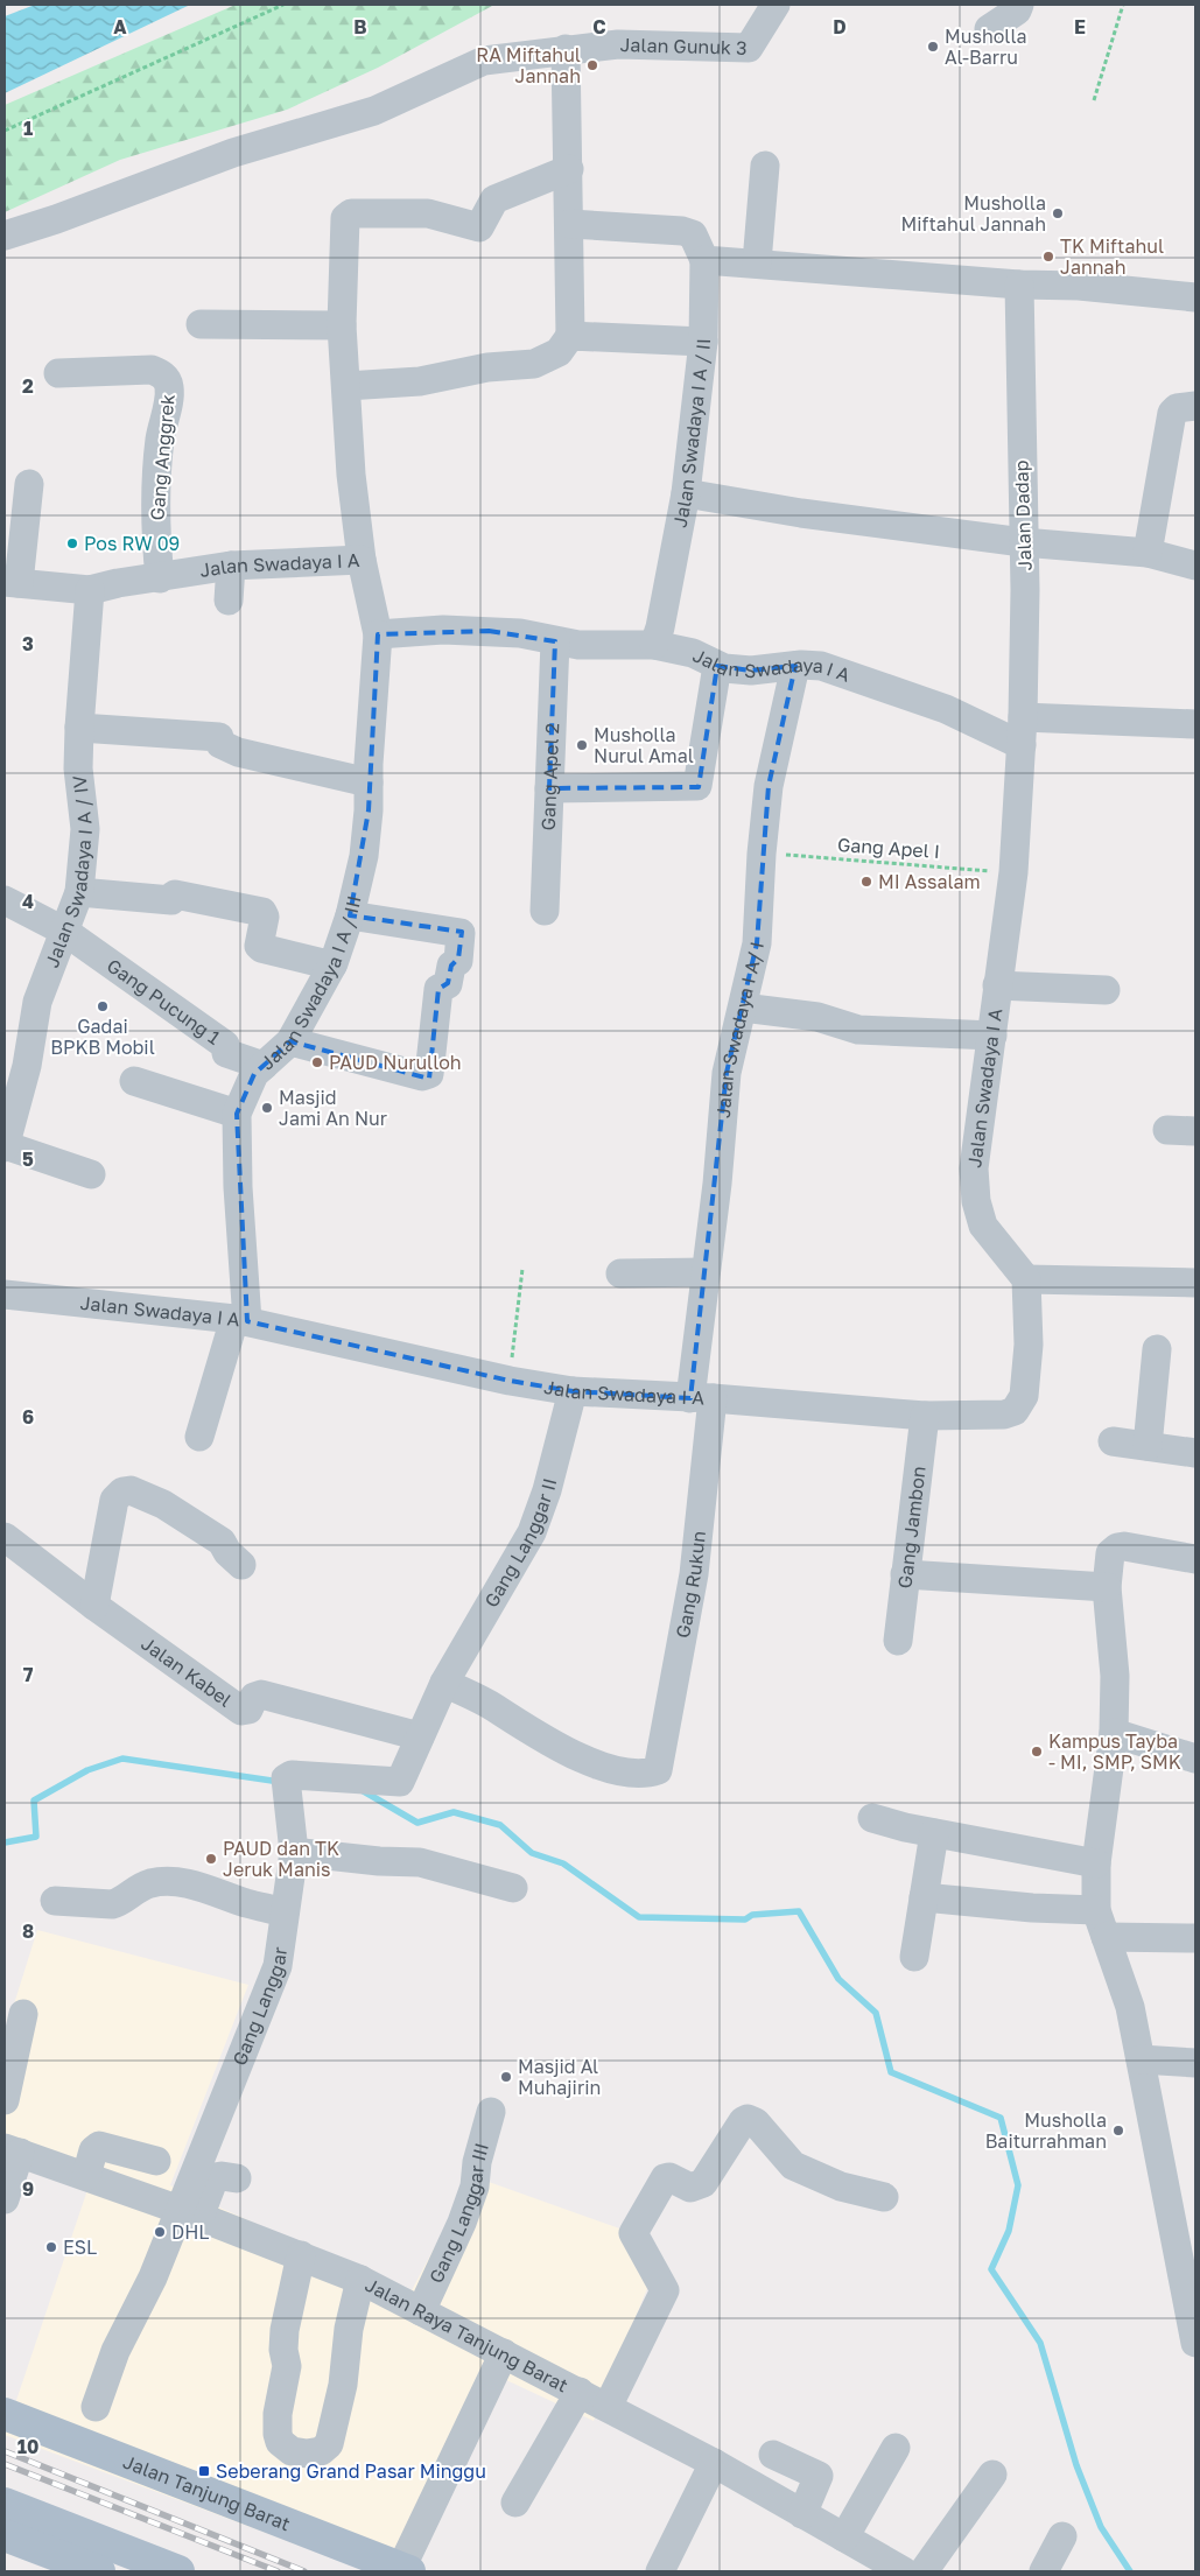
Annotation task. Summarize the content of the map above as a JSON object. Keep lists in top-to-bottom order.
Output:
{
  "streets": {
    "main road": ["Jalan Tanjung Barat"],
    "street": [
      "Jalan Gunuk 3",
      "Jalan Swadaya I A / II",
      "Gang Anggrek",
      "Jalan Dadap",
      "Jalan Swadaya I A",
      "Gang Apel 2",
      "Jalan Swadaya I A / IV",
      "Jalan Swadaya I A / III",
      "Gang Pucung 1",
      "Jalan Swadaya I A/ I",
      "Gang Jambon",
      "Gang Langgar II",
      "Gang Rukun",
      "Jalan Kabel",
      "Gang Langgar",
      "Gang Langgar III",
      "Jalan Raya Tanjung Barat"
    ],
    "path": ["Gang Apel I"]
  },
  "crossings": [
    ["Jalan Swadaya I A / II", "Jalan Swadaya I A"],
    ["Gang Anggrek", "Jalan Swadaya I A"],
    ["Jalan Dadap", "Jalan Swadaya I A"],
    ["Jalan Swadaya I A", "Gang Apel 2"],
    ["Jalan Swadaya I A", "Gang Apel I"],
    ["Jalan Swadaya I A", "Jalan Swadaya I A / IV"],
    ["Jalan Swadaya I A", "Jalan Swadaya I A / III"],
    ["Jalan Swadaya I A", "Jalan Swadaya I A/ I"],
    ["Jalan Swadaya I A", "Gang Jambon"],
    ["Jalan Swadaya I A", "Gang Langgar II"],
    ["Jalan Swadaya I A", "Gang Rukun"],
    ["Gang Apel I", "Jalan Swadaya I A/ I"],
    ["Jalan Swadaya I A / IV", "Gang Pucung 1"],
    ["Jalan Swadaya I A / III", "Gang Pucung 1"],
    ["Jalan Swadaya I A/ I", "Gang Rukun"],
    ["Gang Langgar II", "Gang Rukun"],
    ["Gang Langgar II", "Jalan Kabel"],
    ["Gang Langgar II", "Gang Langgar"],
    ["Gang Langgar", "Jalan Raya Tanjung Barat"],
    ["Gang Langgar III", "Jalan Raya Tanjung Barat"]
  ],
  "places": {
    "other": [
      "Musholla Al-Barru",
      "RA Miftahul Jannah",
      "Musholla Miftahul Jannah",
      "TK Miftahul Jannah",
      "Pos RW 09",
      "Musholla Nurul Amal",
      "MI Assalam",
      "Gadai BPKB Mobil",
      "PAUD Nurulloh",
      "Masjid Jami An Nur",
      "Kampus Tayba - MI, SMP, SMK",
      "PAUD dan TK Jeruk Manis",
      "Masjid Al Muhajirin",
      "Musholla Baiturrahman",
      "DHL",
      "ESL"
    ],
    "transit": ["Seberang Grand Pasar Minggu"]
  },
  "grid": {
    "columns": [
      "A",
      "B",
      "C",
      "D",
      "E"
    ],
    "rows": [
      "1",
      "2",
      "3",
      "4",
      "5",
      "6",
      "7",
      "8",
      "9",
      "10"
    ]
  }
}
